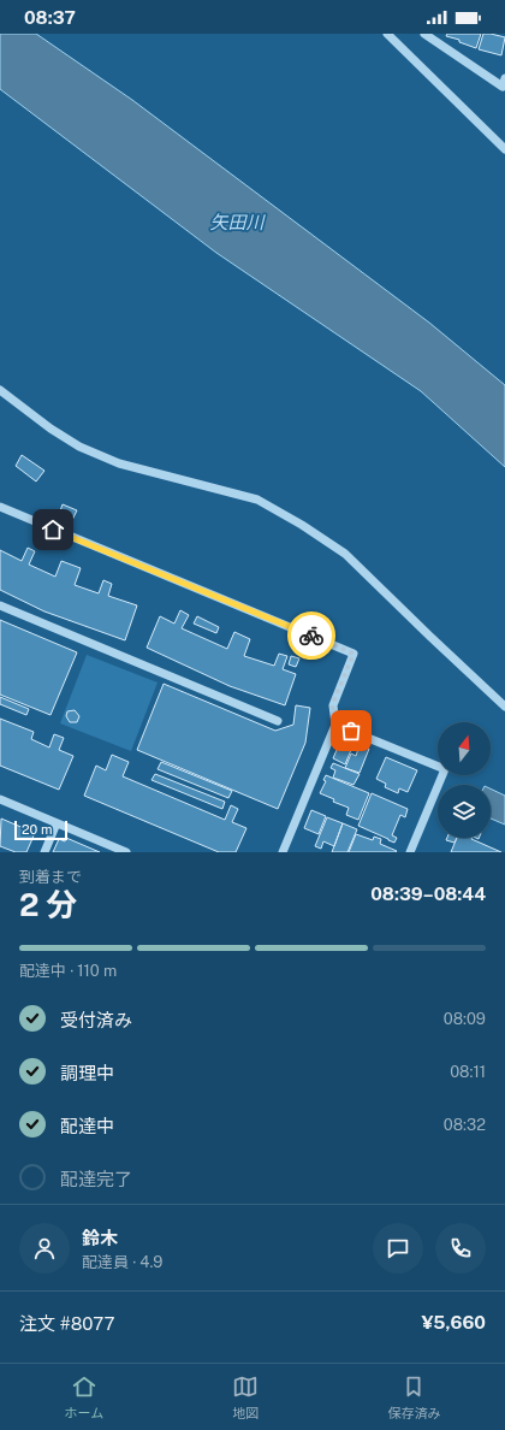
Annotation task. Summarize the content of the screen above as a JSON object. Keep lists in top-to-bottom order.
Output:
{
  "water": ["矢田川"],
  "scale_bar": "20 m",
  "north": "top",
  "page": {
    "status": "08:37",
    "scale": "20 m",
    "heading": ["2 分", "到着まで", "08:39–08:44"],
    "panel": [
      "鈴木",
      "配達員 · 4.9",
      "注文 #8077",
      "¥5,660"
    ],
    "bar": "配達中 · 110 m",
    "list": [
      ["受付済み", "08:09"],
      ["調理中", "08:11"],
      ["配達中", "08:32"],
      "配達完了"
    ],
    "tabs": ["ホーム", "地図", "保存済み"]
  }
}
